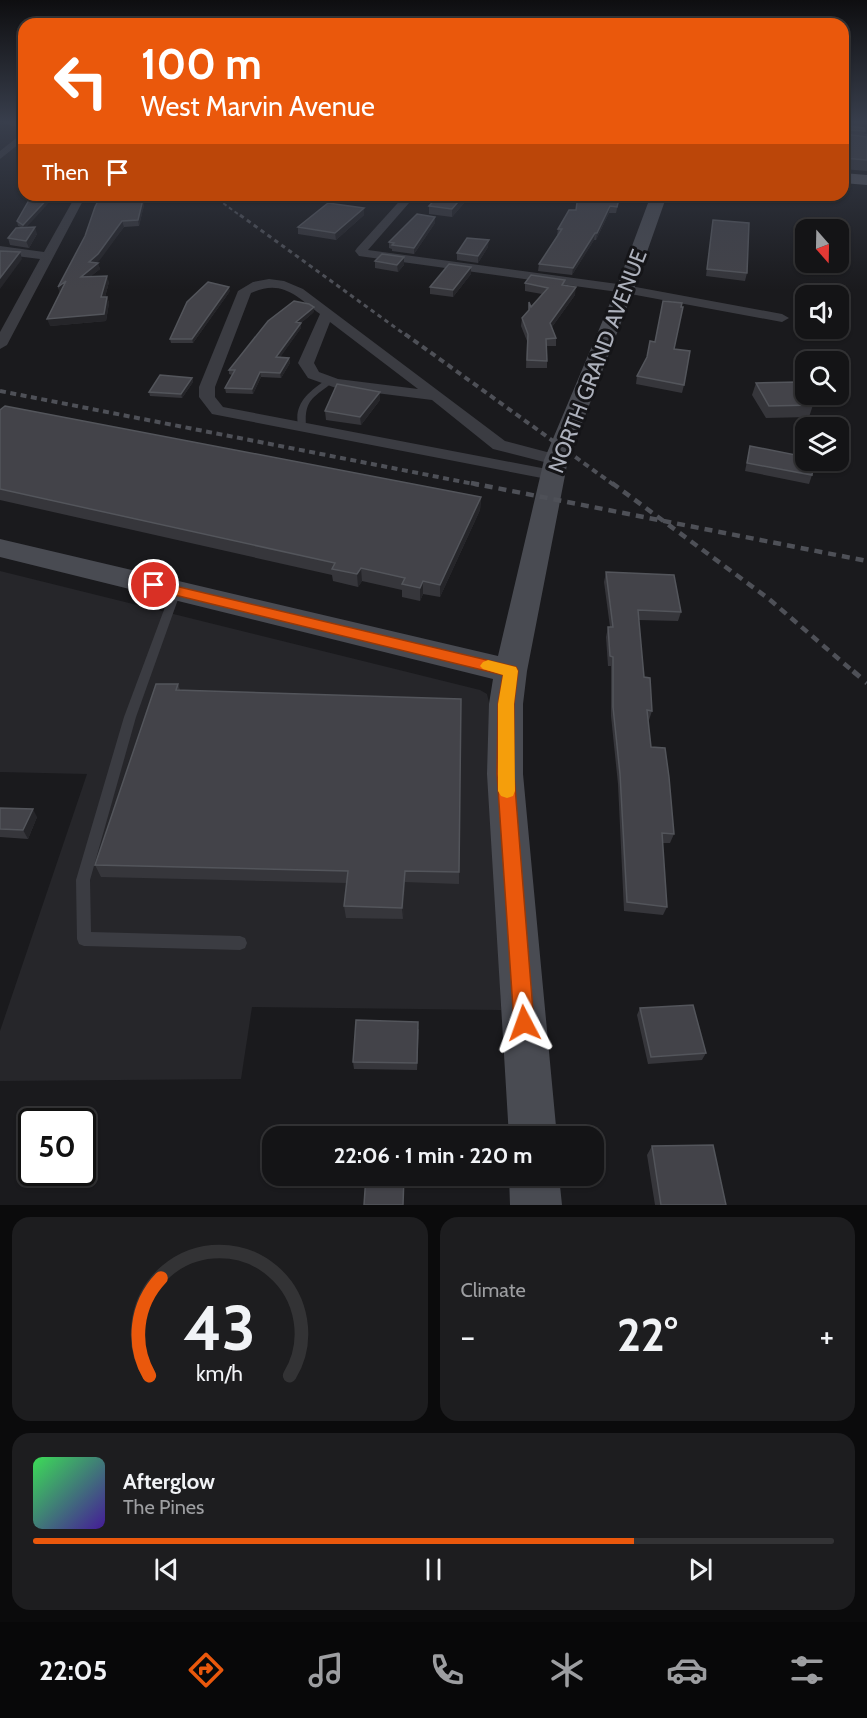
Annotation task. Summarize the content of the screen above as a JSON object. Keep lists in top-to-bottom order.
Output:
{
  "streets": {
    "main road": ["NORTH GRAND AVENUE"]
  },
  "north": "bottom",
  "page": {
    "turn": ["100 m", "West Marvin Avenue"],
    "then": "Then",
    "limit": "50",
    "trip": "22:06 · 1 min · 220 m",
    "tile": "Climate",
    "heat": ["−", "22°", "+"],
    "song": ["Afterglow", "The Pines"],
    "tabs": "22:05",
    "gauge": ["43", "km/h"]
  }
}
